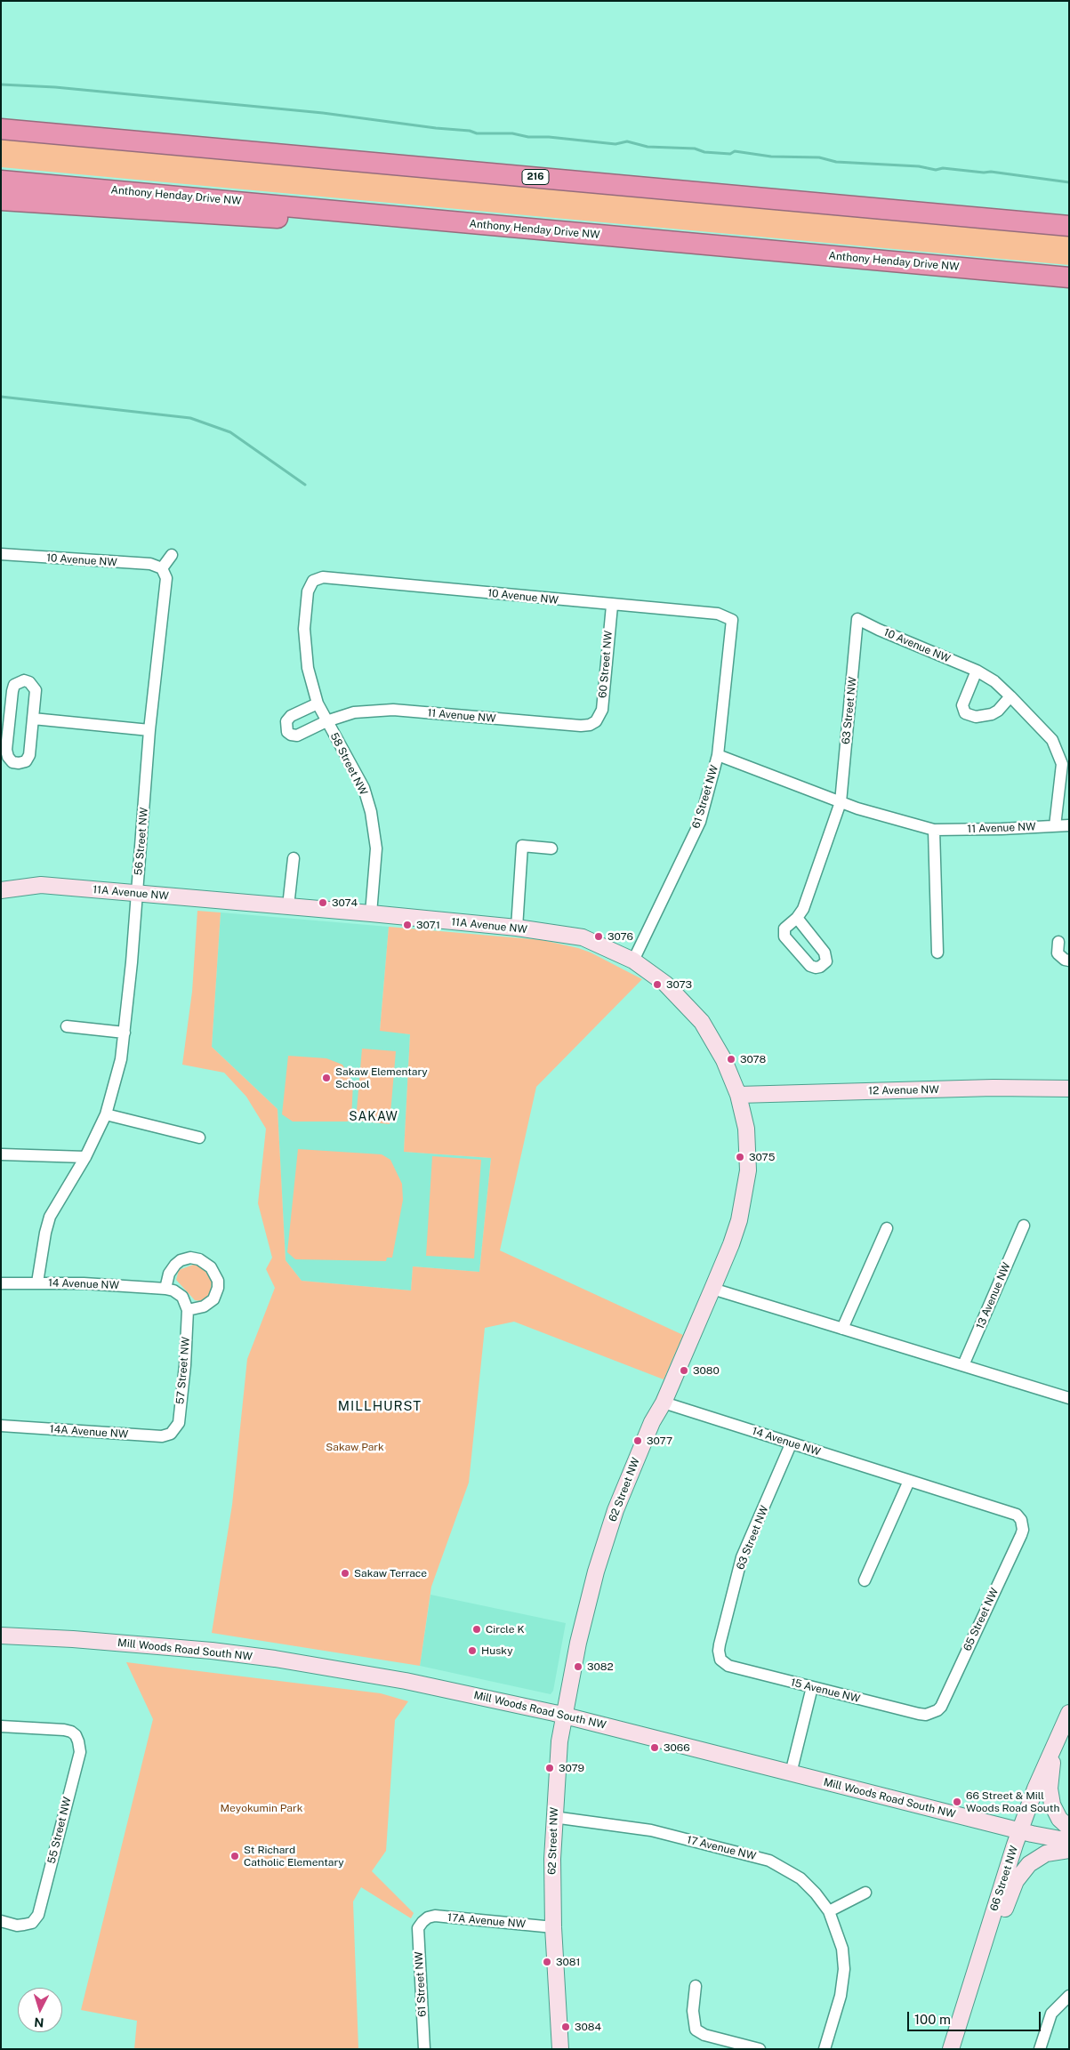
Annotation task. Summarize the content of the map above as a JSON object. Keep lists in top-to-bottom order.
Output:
{
  "streets": {
    "highway": ["216", "Anthony Henday Drive NW"],
    "street": [
      "10 Avenue NW",
      "60 Street NW",
      "63 Street NW",
      "11 Avenue NW",
      "58 Street NW",
      "61 Street NW",
      "56 Street NW",
      "11A Avenue NW",
      "12 Avenue NW",
      "14 Avenue NW",
      "13 Avenue NW",
      "57 Street NW",
      "14A Avenue NW",
      "62 Street NW",
      "65 Street NW",
      "Mill Woods Road South NW",
      "15 Avenue NW",
      "55 Street NW",
      "17 Avenue NW",
      "66 Street NW",
      "17A Avenue NW"
    ]
  },
  "crossings": [
    ["10 Avenue NW", "60 Street NW"],
    ["10 Avenue NW", "63 Street NW"],
    ["10 Avenue NW", "11 Avenue NW"],
    ["10 Avenue NW", "58 Street NW"],
    ["10 Avenue NW", "61 Street NW"],
    ["10 Avenue NW", "56 Street NW"],
    ["60 Street NW", "11 Avenue NW"],
    ["63 Street NW", "11 Avenue NW"],
    ["63 Street NW", "14 Avenue NW"],
    ["63 Street NW", "15 Avenue NW"],
    ["11 Avenue NW", "58 Street NW"],
    ["11 Avenue NW", "61 Street NW"],
    ["58 Street NW", "11A Avenue NW"],
    ["61 Street NW", "11A Avenue NW"],
    ["61 Street NW", "62 Street NW"],
    ["61 Street NW", "17A Avenue NW"],
    ["56 Street NW", "11A Avenue NW"],
    ["56 Street NW", "14 Avenue NW"],
    ["11A Avenue NW", "62 Street NW"],
    ["12 Avenue NW", "62 Street NW"],
    ["14 Avenue NW", "57 Street NW"],
    ["14 Avenue NW", "62 Street NW"],
    ["14 Avenue NW", "65 Street NW"],
    ["57 Street NW", "14A Avenue NW"],
    ["62 Street NW", "Mill Woods Road South NW"],
    ["62 Street NW", "17 Avenue NW"],
    ["62 Street NW", "17A Avenue NW"],
    ["65 Street NW", "15 Avenue NW"],
    ["Mill Woods Road South NW", "66 Street NW"]
  ],
  "districts": ["SAKAW", "MILLHURST"],
  "parks": ["Sakaw Park", "Meyokumin Park"],
  "places": [
    "3074",
    "3071",
    "3076",
    "3073",
    "3078",
    "Sakaw Elementary School",
    "3075",
    "3080",
    "3077",
    "Sakaw Terrace",
    "Circle K",
    "Husky",
    "3082",
    "3066",
    "3079",
    "66 Street & Mill Woods Road South",
    "St Richard Catholic Elementary",
    "3081",
    "3084"
  ],
  "scale_bar": "100 m",
  "north": "bottom"
}
